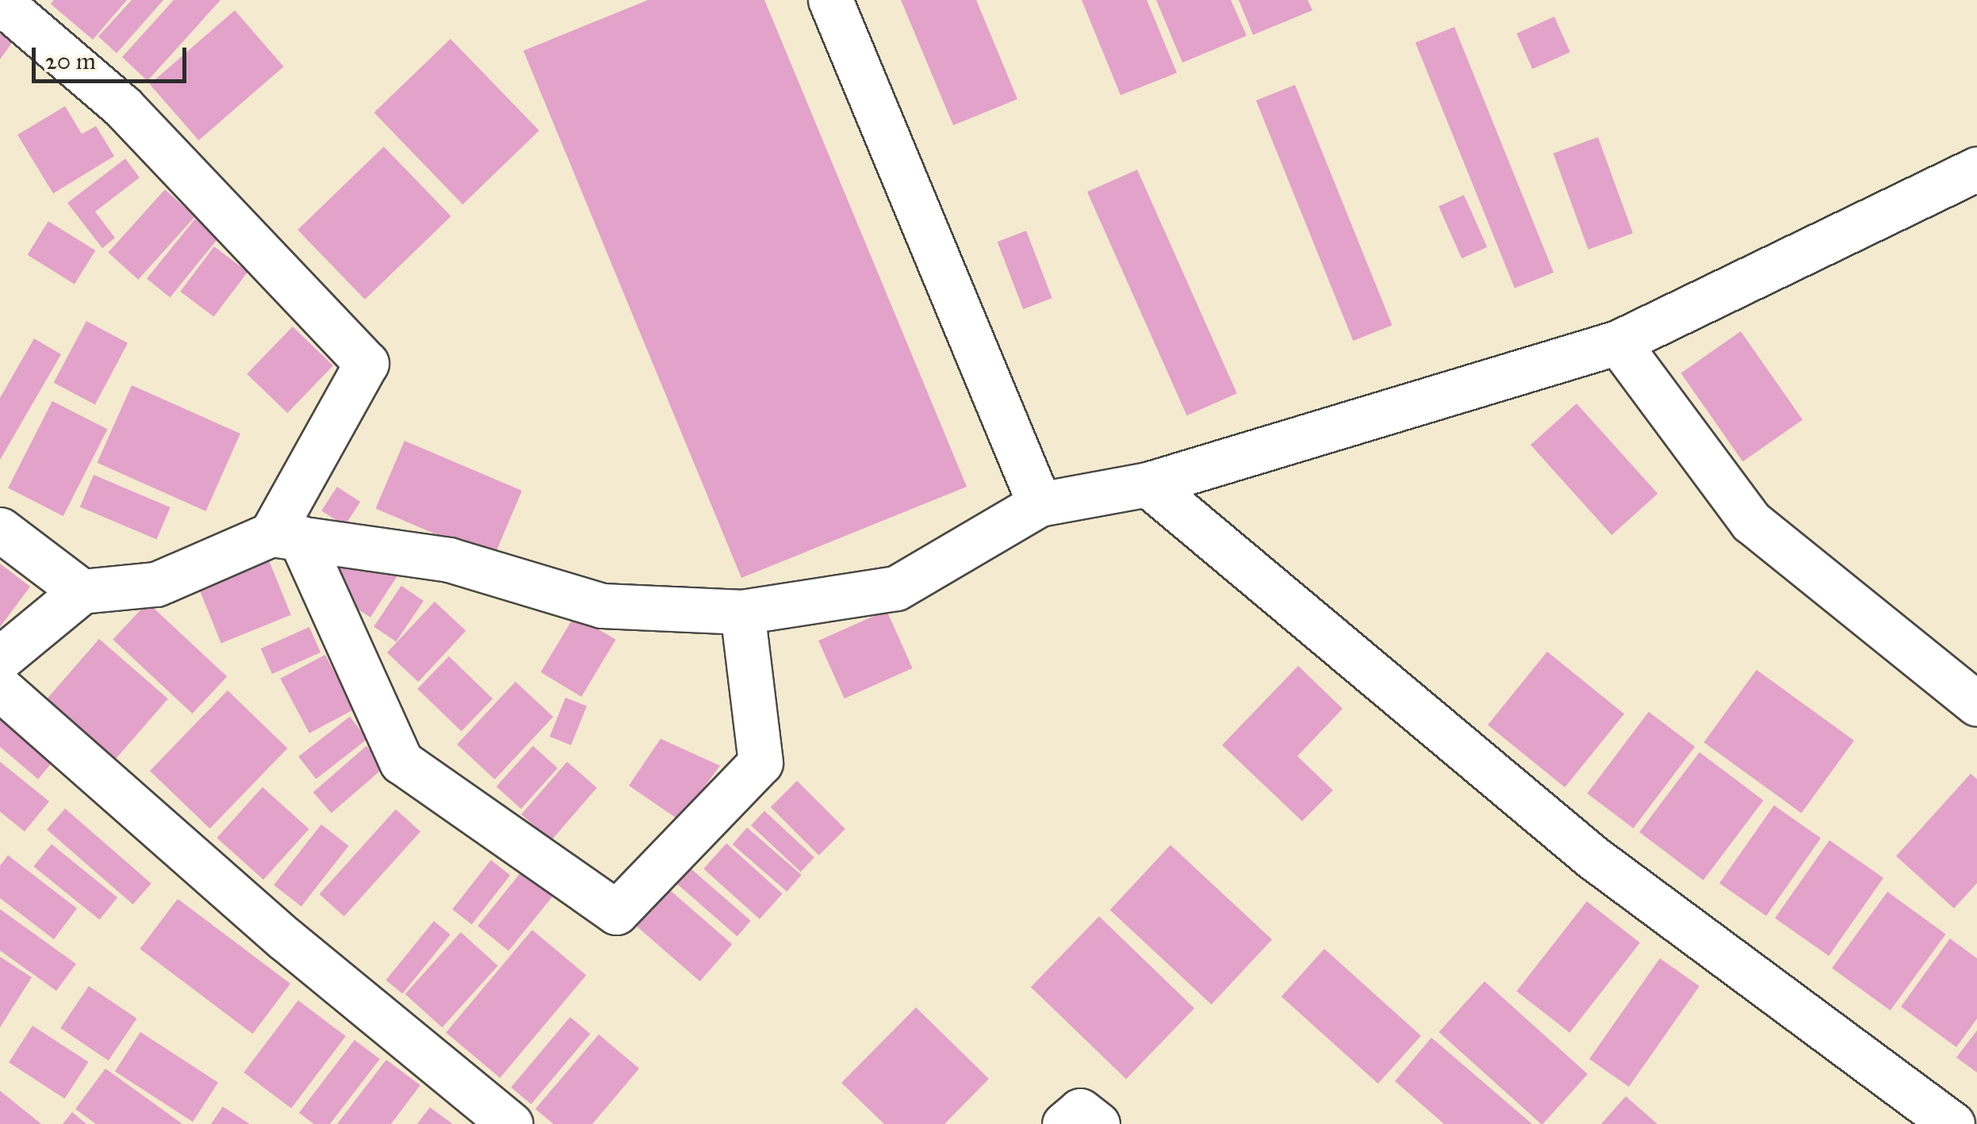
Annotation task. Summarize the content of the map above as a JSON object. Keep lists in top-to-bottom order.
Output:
{
  "scale_bar": "20 m"
}
